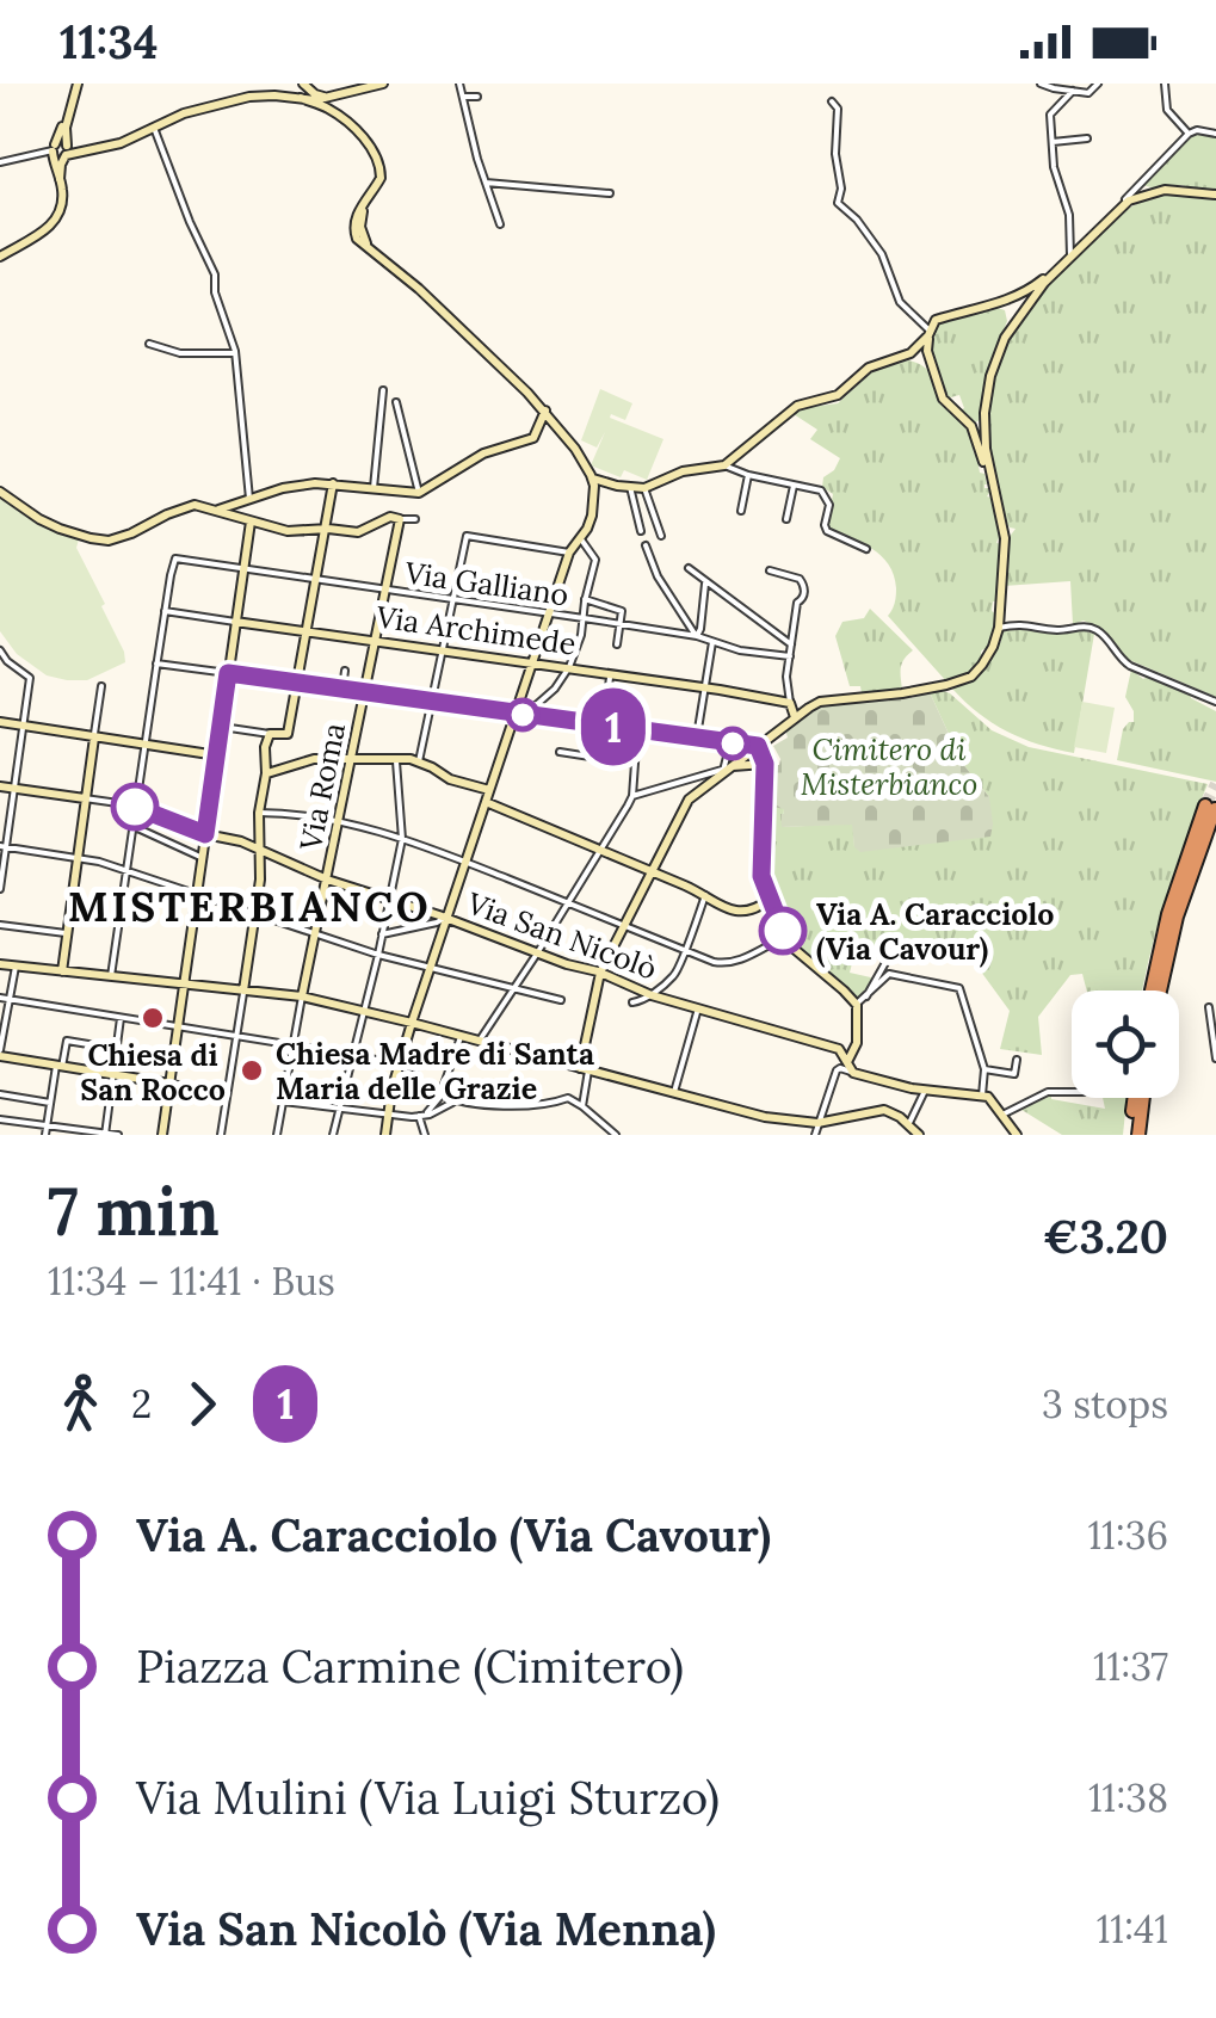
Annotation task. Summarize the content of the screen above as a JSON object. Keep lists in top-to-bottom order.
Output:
{
  "streets": {
    "street": [
      "Via Galliano",
      "Via Archimede",
      "Via Roma",
      "Via San Nicolò"
    ]
  },
  "crossings": [
    ["Via Galliano", "Via Archimede"],
    ["Via Galliano", "Via Roma"],
    ["Via Archimede", "Via Roma"],
    ["Via Roma", "Via San Nicolò"]
  ],
  "districts": ["MISTERBIANCO"],
  "parks": ["Cimitero di Misterbianco"],
  "places": ["Via A. Caracciolo (Via Cavour)", "Chiesa di San Rocco", "Chiesa Madre di Santa Maria delle Grazie"],
  "lines": ["bus line 1"],
  "page": {
    "status": "11:34",
    "on_map": "1",
    "heading": ["7 min", "11:34 – 11:41 · Bus", "€3.20"],
    "legs": ["2", "1", "3 stops"],
    "list": [
      {
        "name": "Via A. Caracciolo (Via Cavour)",
        "value": "11:36"
      },
      {
        "name": "Piazza Carmine (Cimitero)",
        "value": "11:37"
      },
      {
        "name": "Via Mulini (Via Luigi Sturzo)",
        "value": "11:38"
      },
      {
        "name": "Via San Nicolò (Via Menna)",
        "value": "11:41"
      }
    ]
  }
}
